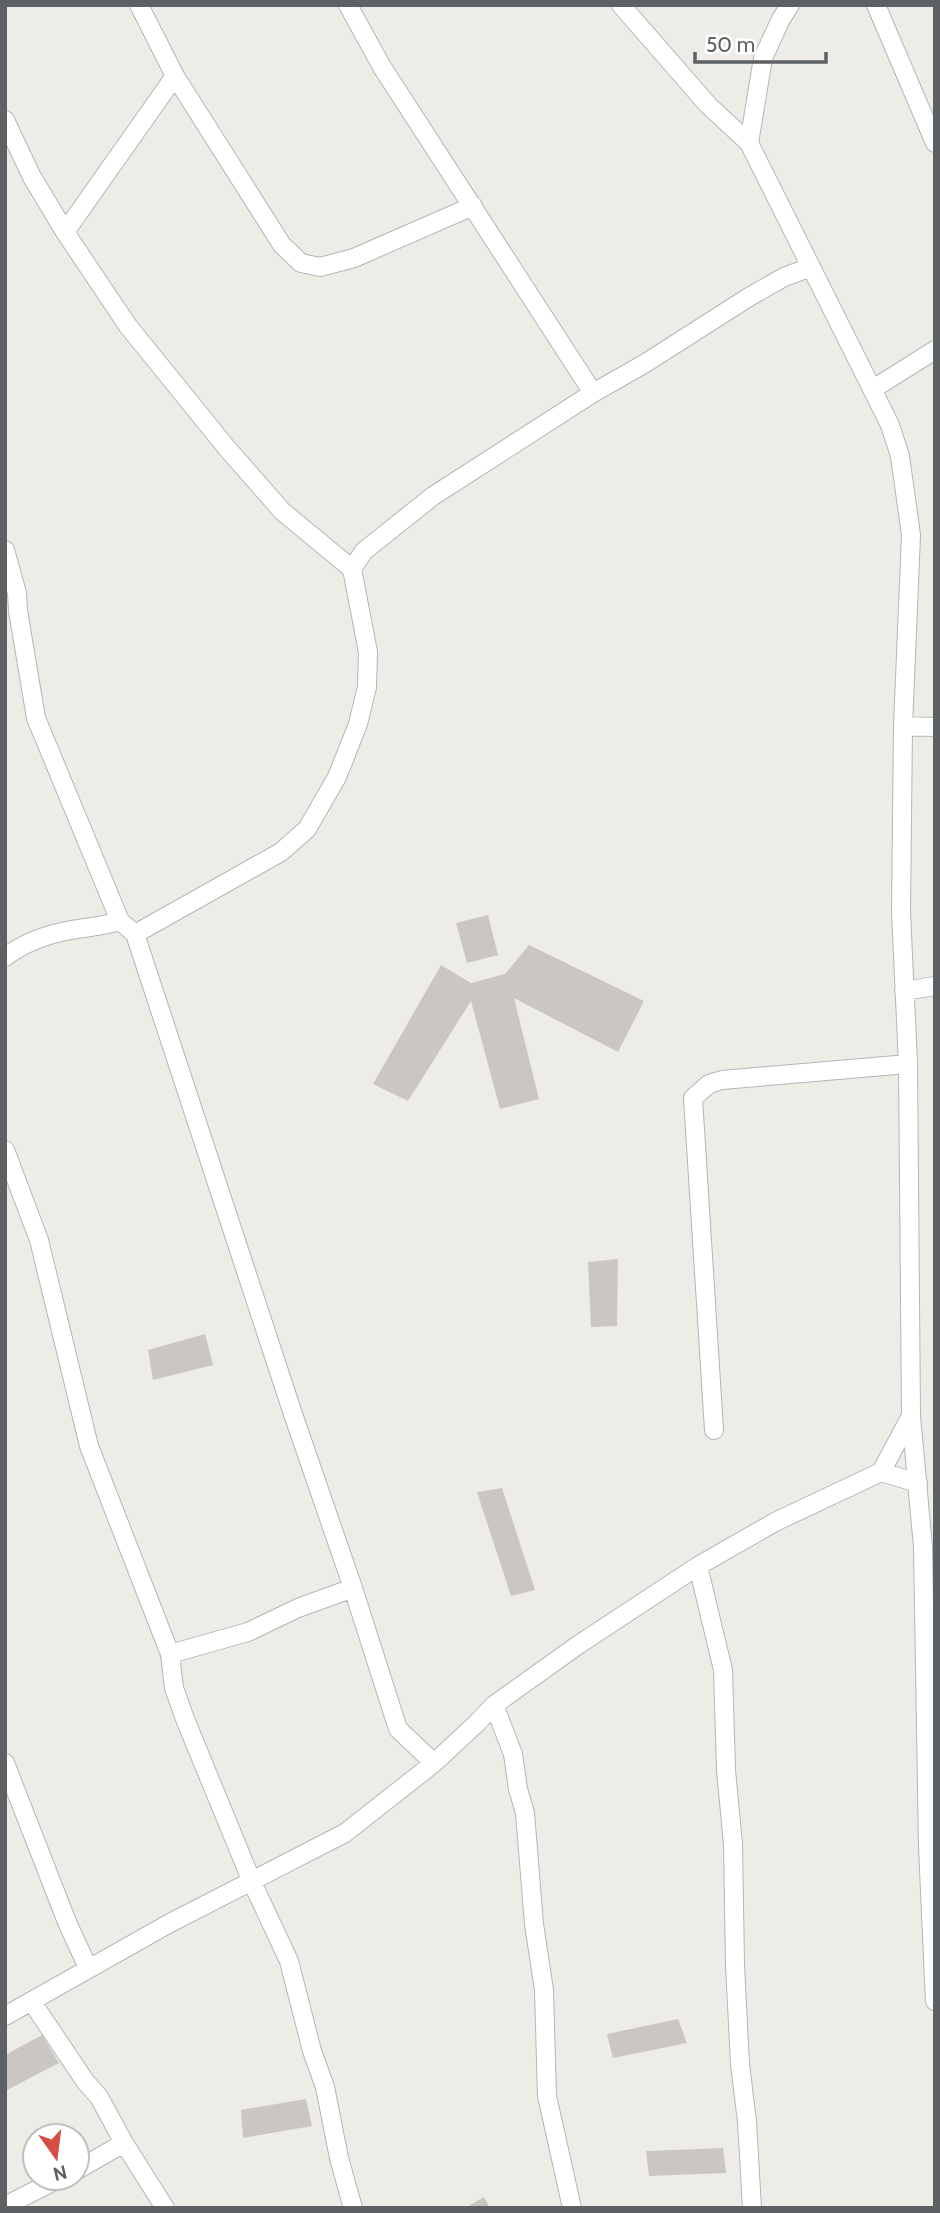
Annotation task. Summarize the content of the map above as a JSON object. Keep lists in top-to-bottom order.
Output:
{
  "scale_bar": "50 m",
  "north": "bottom"
}
